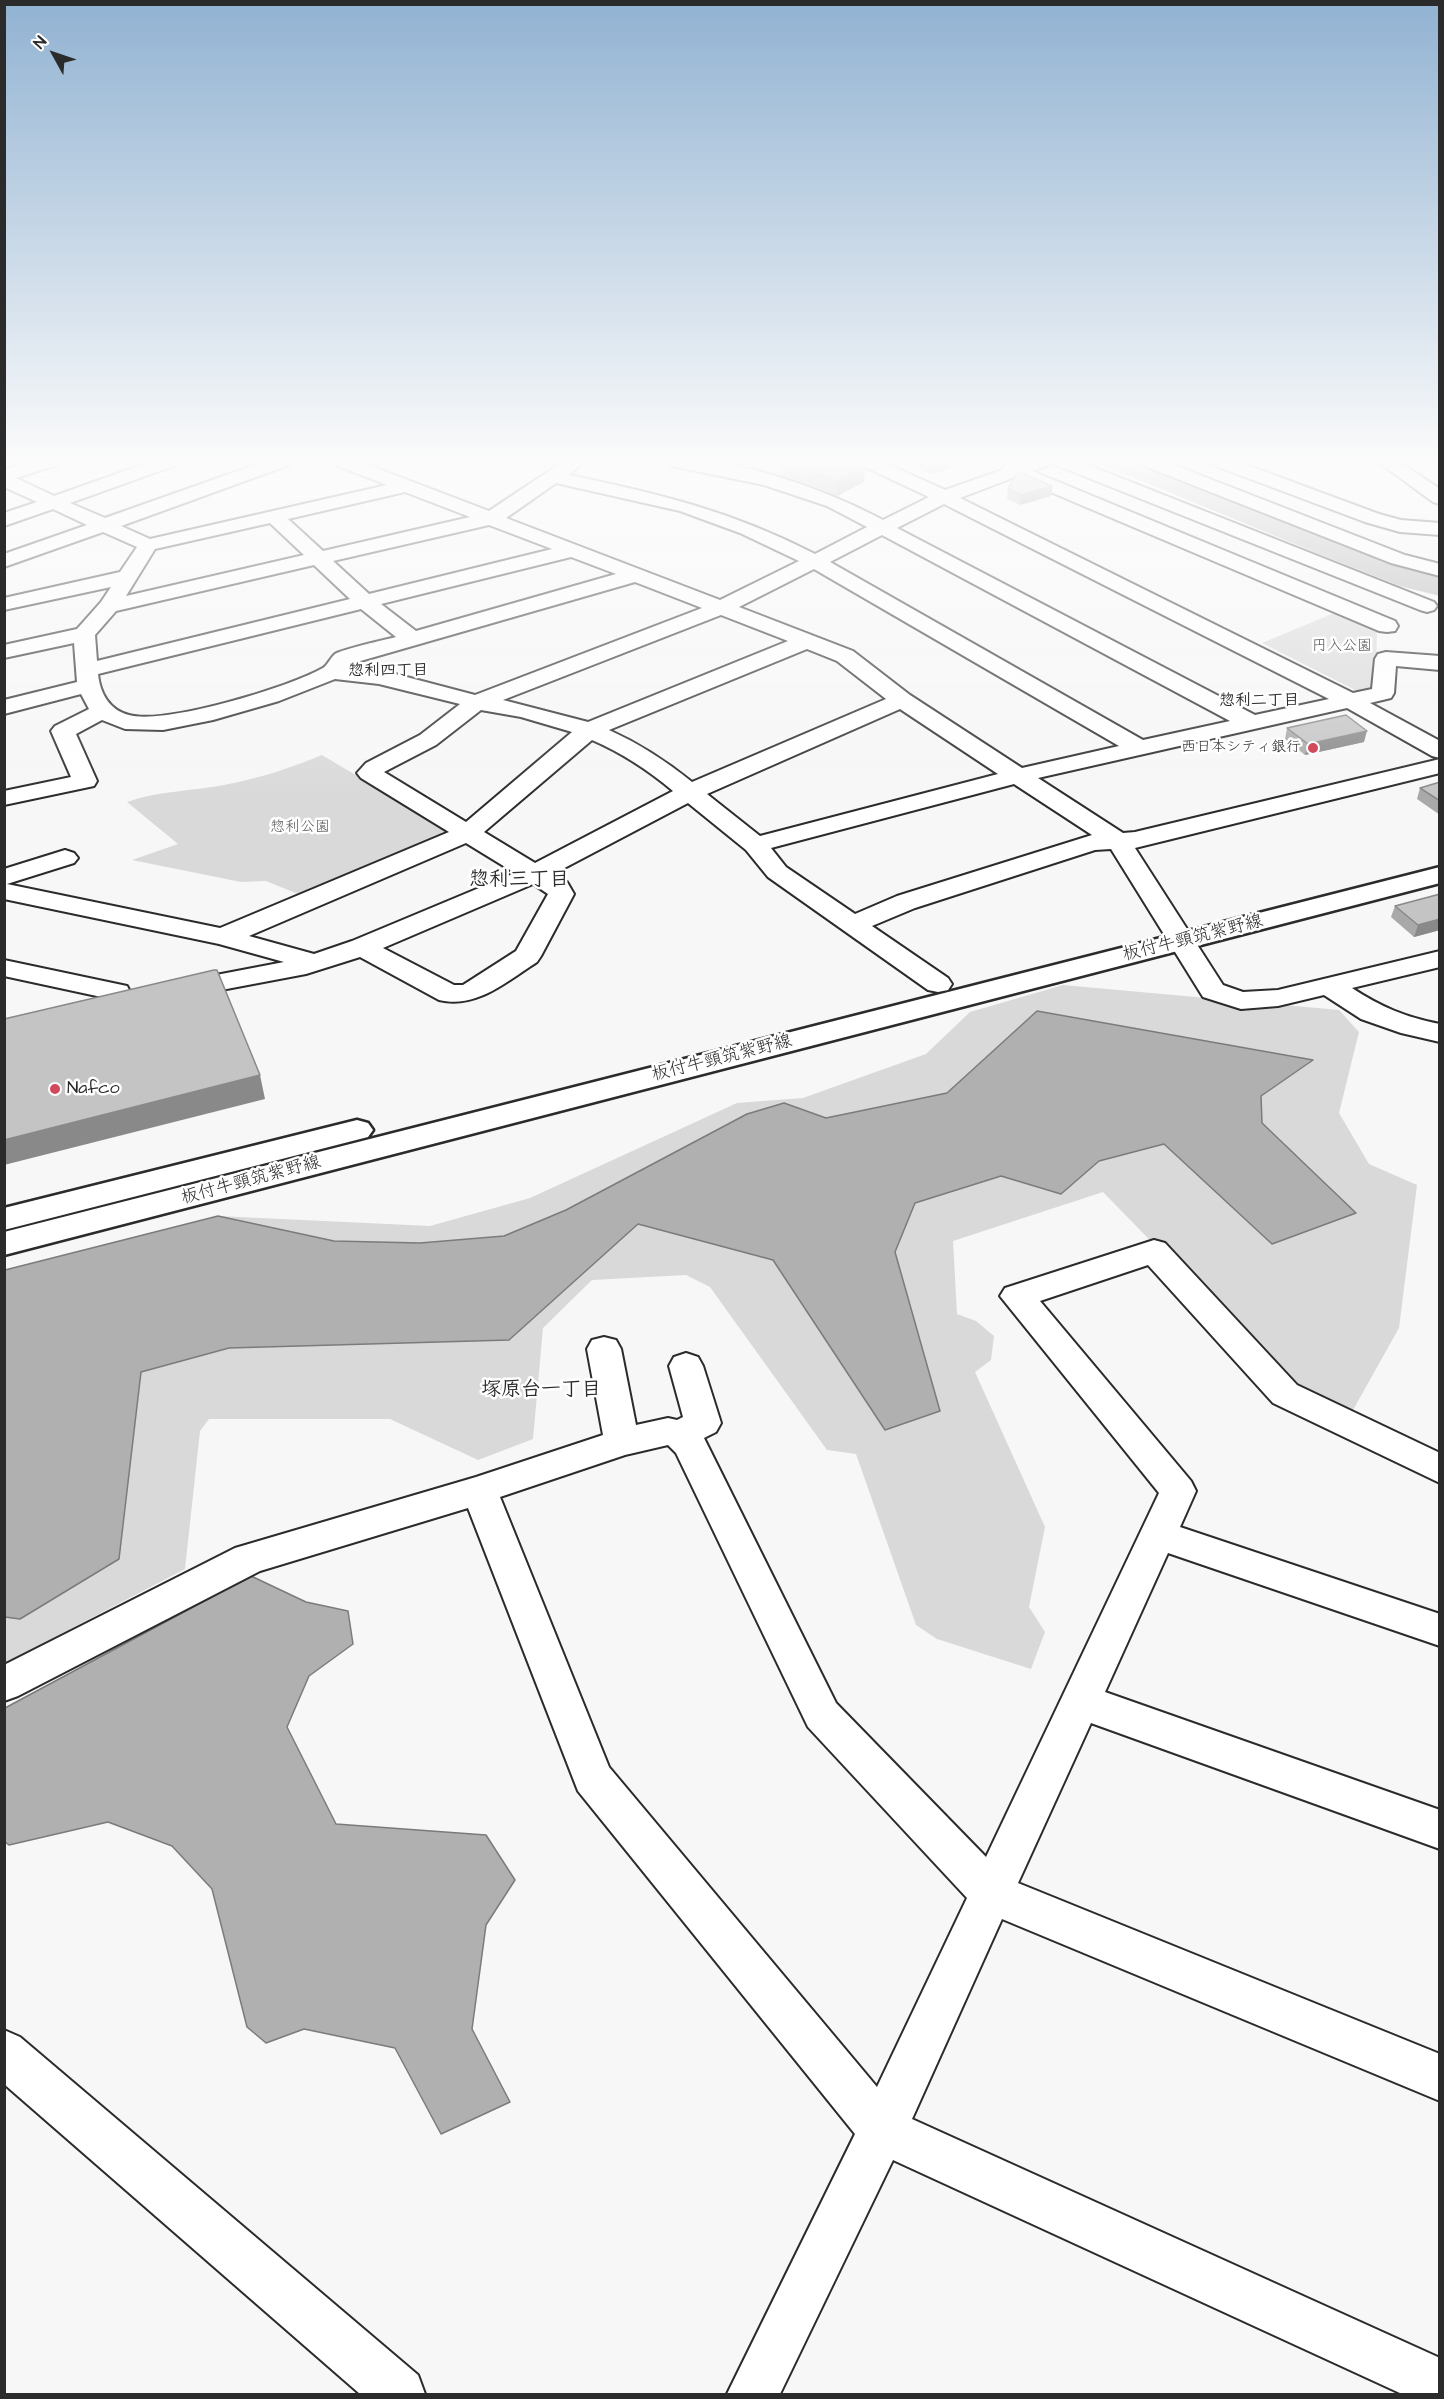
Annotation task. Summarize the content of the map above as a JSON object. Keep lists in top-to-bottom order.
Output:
{
  "streets": {
    "main road": ["板付牛頸筑紫野線"]
  },
  "districts": [
    "惣利四丁目",
    "惣利二丁目",
    "惣利三丁目",
    "塚原台一丁目"
  ],
  "parks": ["円入公園", "惣利公園"],
  "places": ["西日本シティ銀行", "Nafco"],
  "north": "top left"
}
